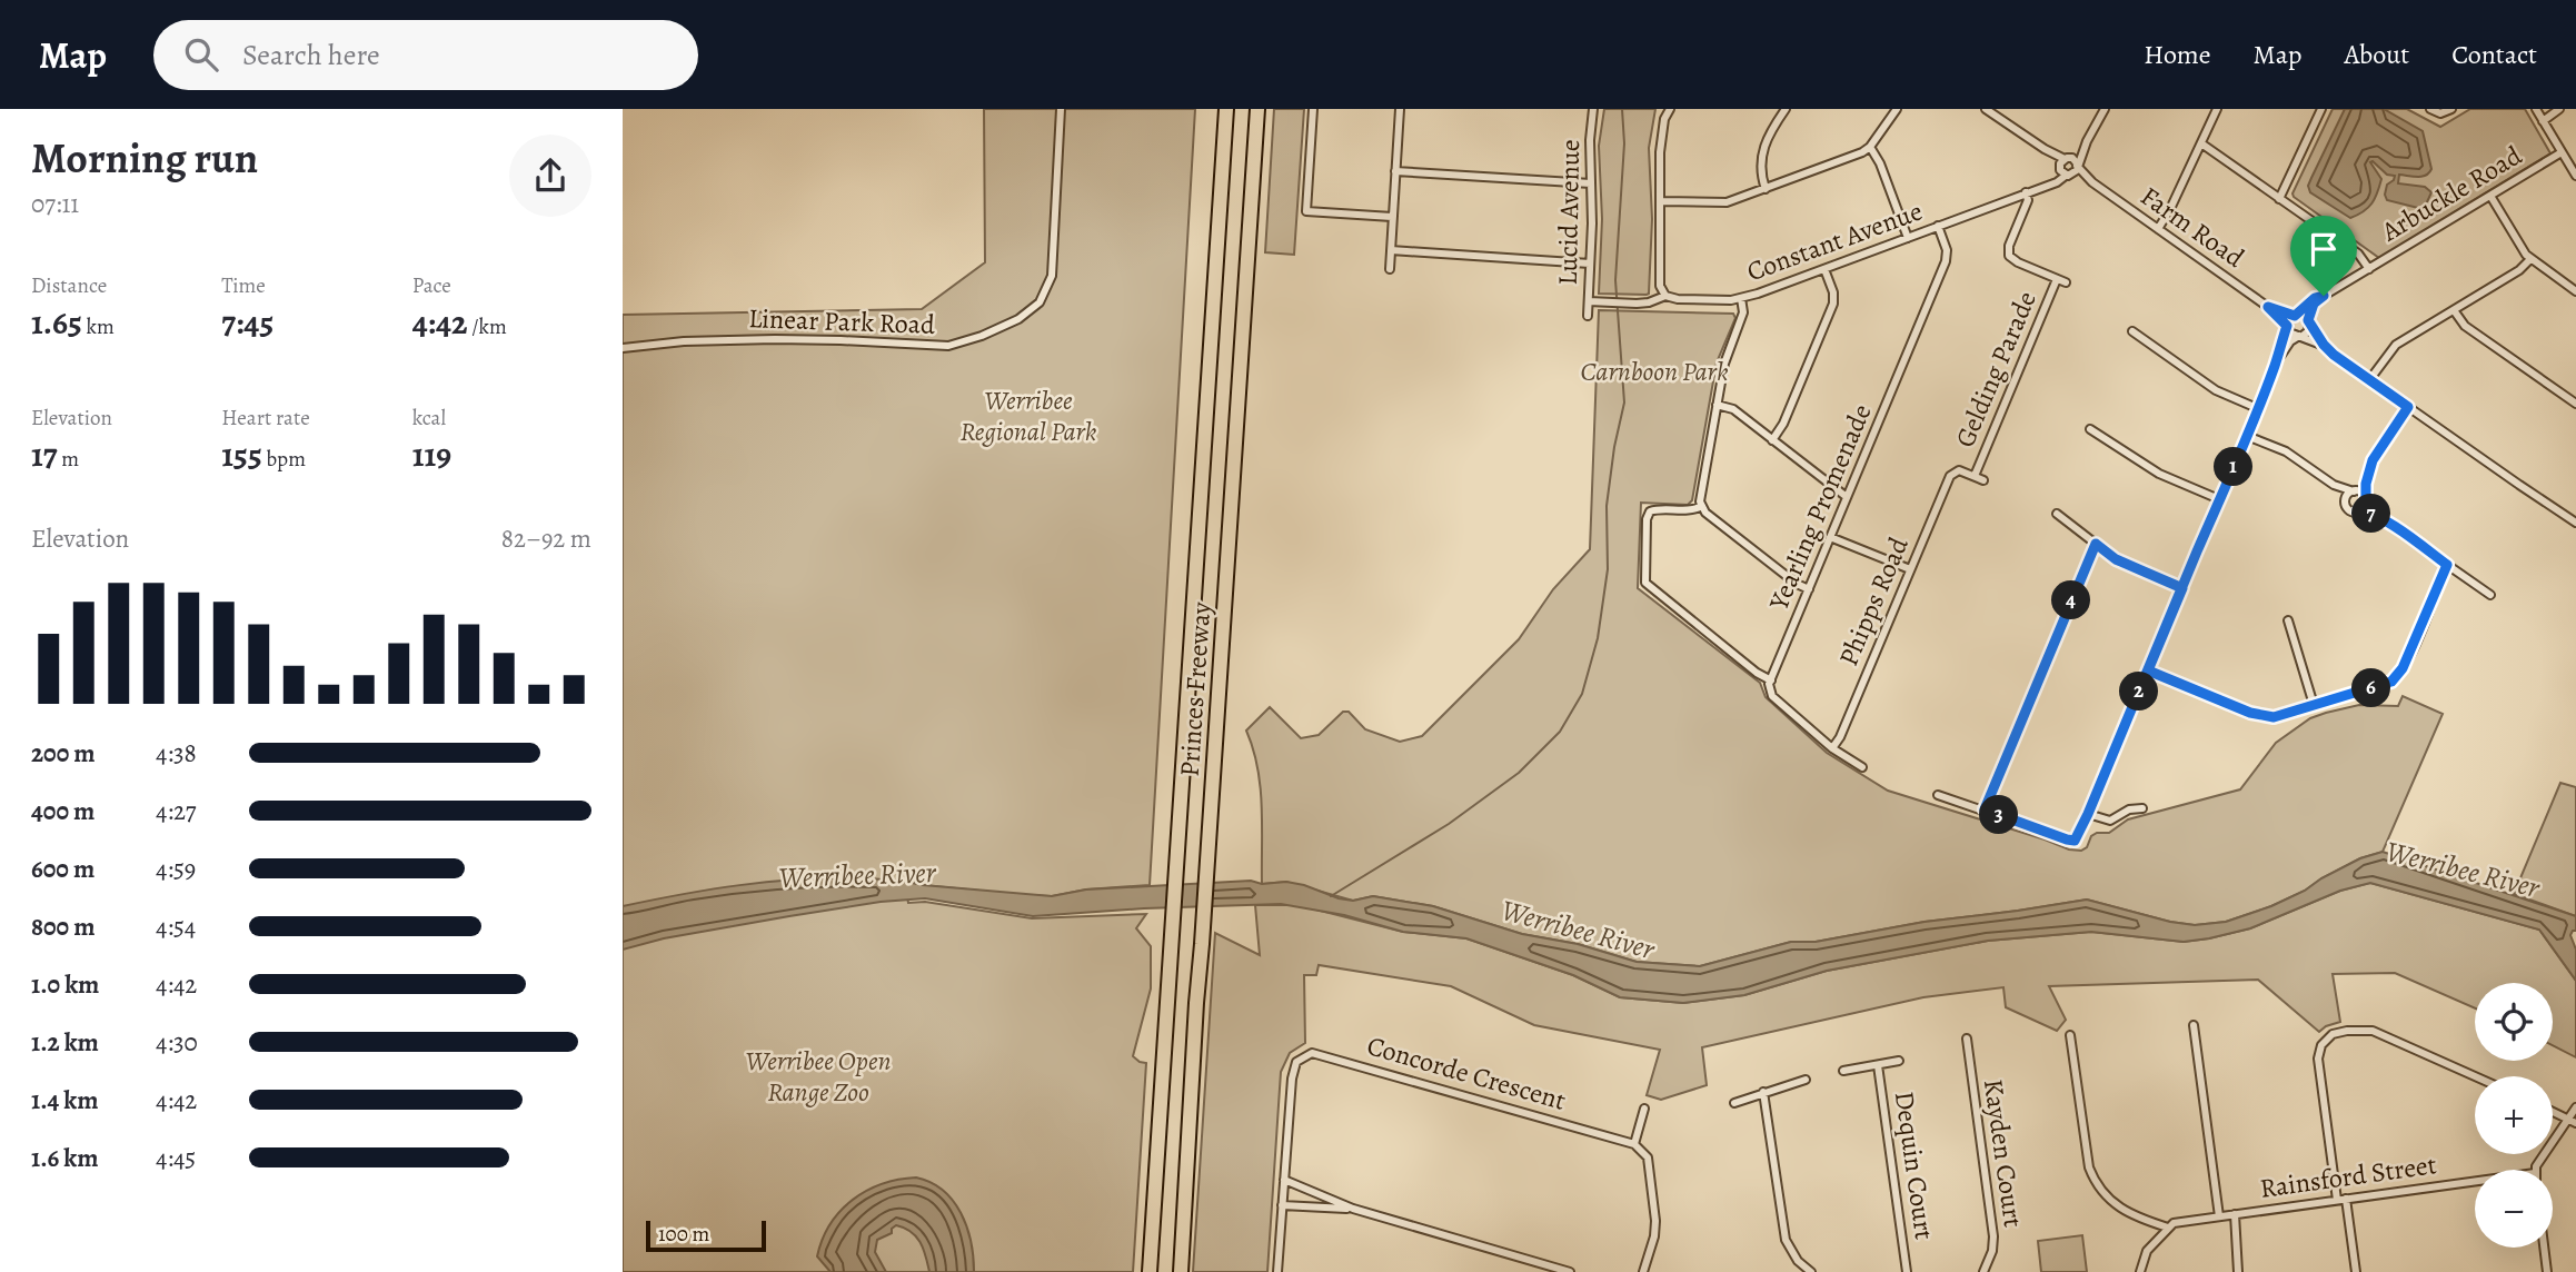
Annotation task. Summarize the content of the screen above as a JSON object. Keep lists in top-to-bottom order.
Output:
{
  "streets": {
    "highway": ["Princes Freeway"],
    "street": [
      "Arbuckle Road",
      "Lucid Avenue",
      "Farm Road",
      "Constant Avenue",
      "Linear Park Road",
      "Gelding Parade",
      "Yearling Promenade",
      "Phipps Road",
      "Concorde Crescent",
      "Kayden Court",
      "Dequin Court",
      "Rainsford Street"
    ]
  },
  "crossings": [
    ["Arbuckle Road", "Farm Road"],
    ["Lucid Avenue", "Constant Avenue"],
    ["Farm Road", "Constant Avenue"],
    ["Constant Avenue", "Yearling Promenade"],
    ["Gelding Parade", "Phipps Road"]
  ],
  "water": ["Werribee River"],
  "parks": ["Carnboon Park", "Werribee Regional Park", "Werribee Open Range Zoo"],
  "scale_bar": "100 m",
  "page": {
    "header": "Map",
    "search": "Search here",
    "nav": [
      "Home",
      "Map",
      "About",
      "Contact"
    ],
    "heading": ["Morning run", "07:11"],
    "stats": [
      ["Distance", "1.65 km"],
      ["Time", "7:45"],
      ["Pace", "4:42 /km"],
      ["Elevation", "17 m"],
      ["Heart rate", "155 bpm"],
      ["kcal", "119"]
    ],
    "pins": [
      "1",
      "7",
      "4",
      "6",
      "2",
      "3"
    ],
    "chart": ["Elevation", "82–92 m"],
    "list": [
      {
        "name": "200 m",
        "note": "4:38"
      },
      {
        "name": "400 m",
        "note": "4:27"
      },
      {
        "name": "600 m",
        "note": "4:59"
      },
      {
        "name": "800 m",
        "note": "4:54"
      },
      {
        "name": "1.0 km",
        "note": "4:42"
      },
      {
        "name": "1.2 km",
        "note": "4:30"
      },
      {
        "name": "1.4 km",
        "note": "4:42"
      },
      {
        "name": "1.6 km",
        "note": "4:45"
      }
    ],
    "map_buttons": ["+", "−"],
    "scale": "100 m"
  }
}
